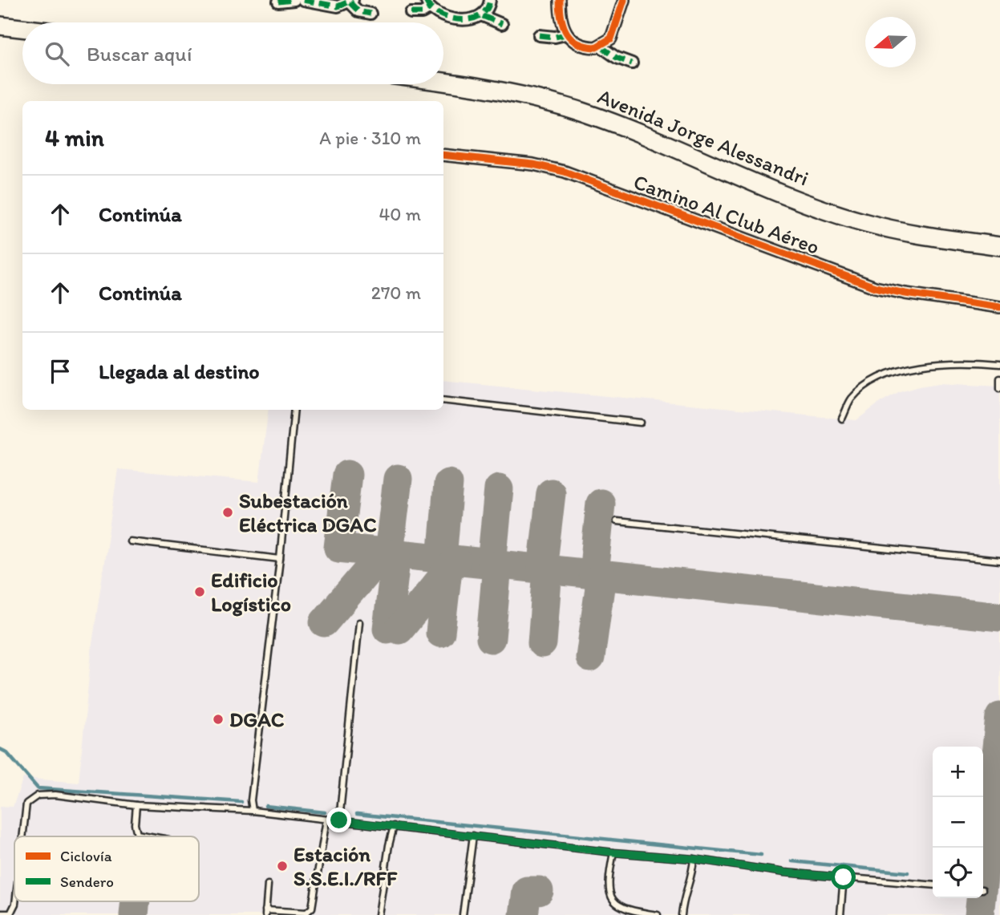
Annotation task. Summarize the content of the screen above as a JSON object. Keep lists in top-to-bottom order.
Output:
{
  "streets": {
    "highway": ["Avenida Jorge Alessandri"],
    "street": ["Camino Al Club Aéreo"]
  },
  "places": [
    "Subestación Eléctrica DGAC",
    "Edificio Logístico",
    "DGAC",
    "Estación S.S.E.I./RFF"
  ],
  "legend": ["Ciclovía", "Sendero"],
  "north": "left",
  "page": {
    "search": "Buscar aquí",
    "heading": ["4 min", "A pie · 310 m"],
    "list": [
      ["Continúa", "40 m"],
      ["Continúa", "270 m"],
      "Llegada al destino"
    ],
    "map_buttons": ["+", "−"]
  }
}
